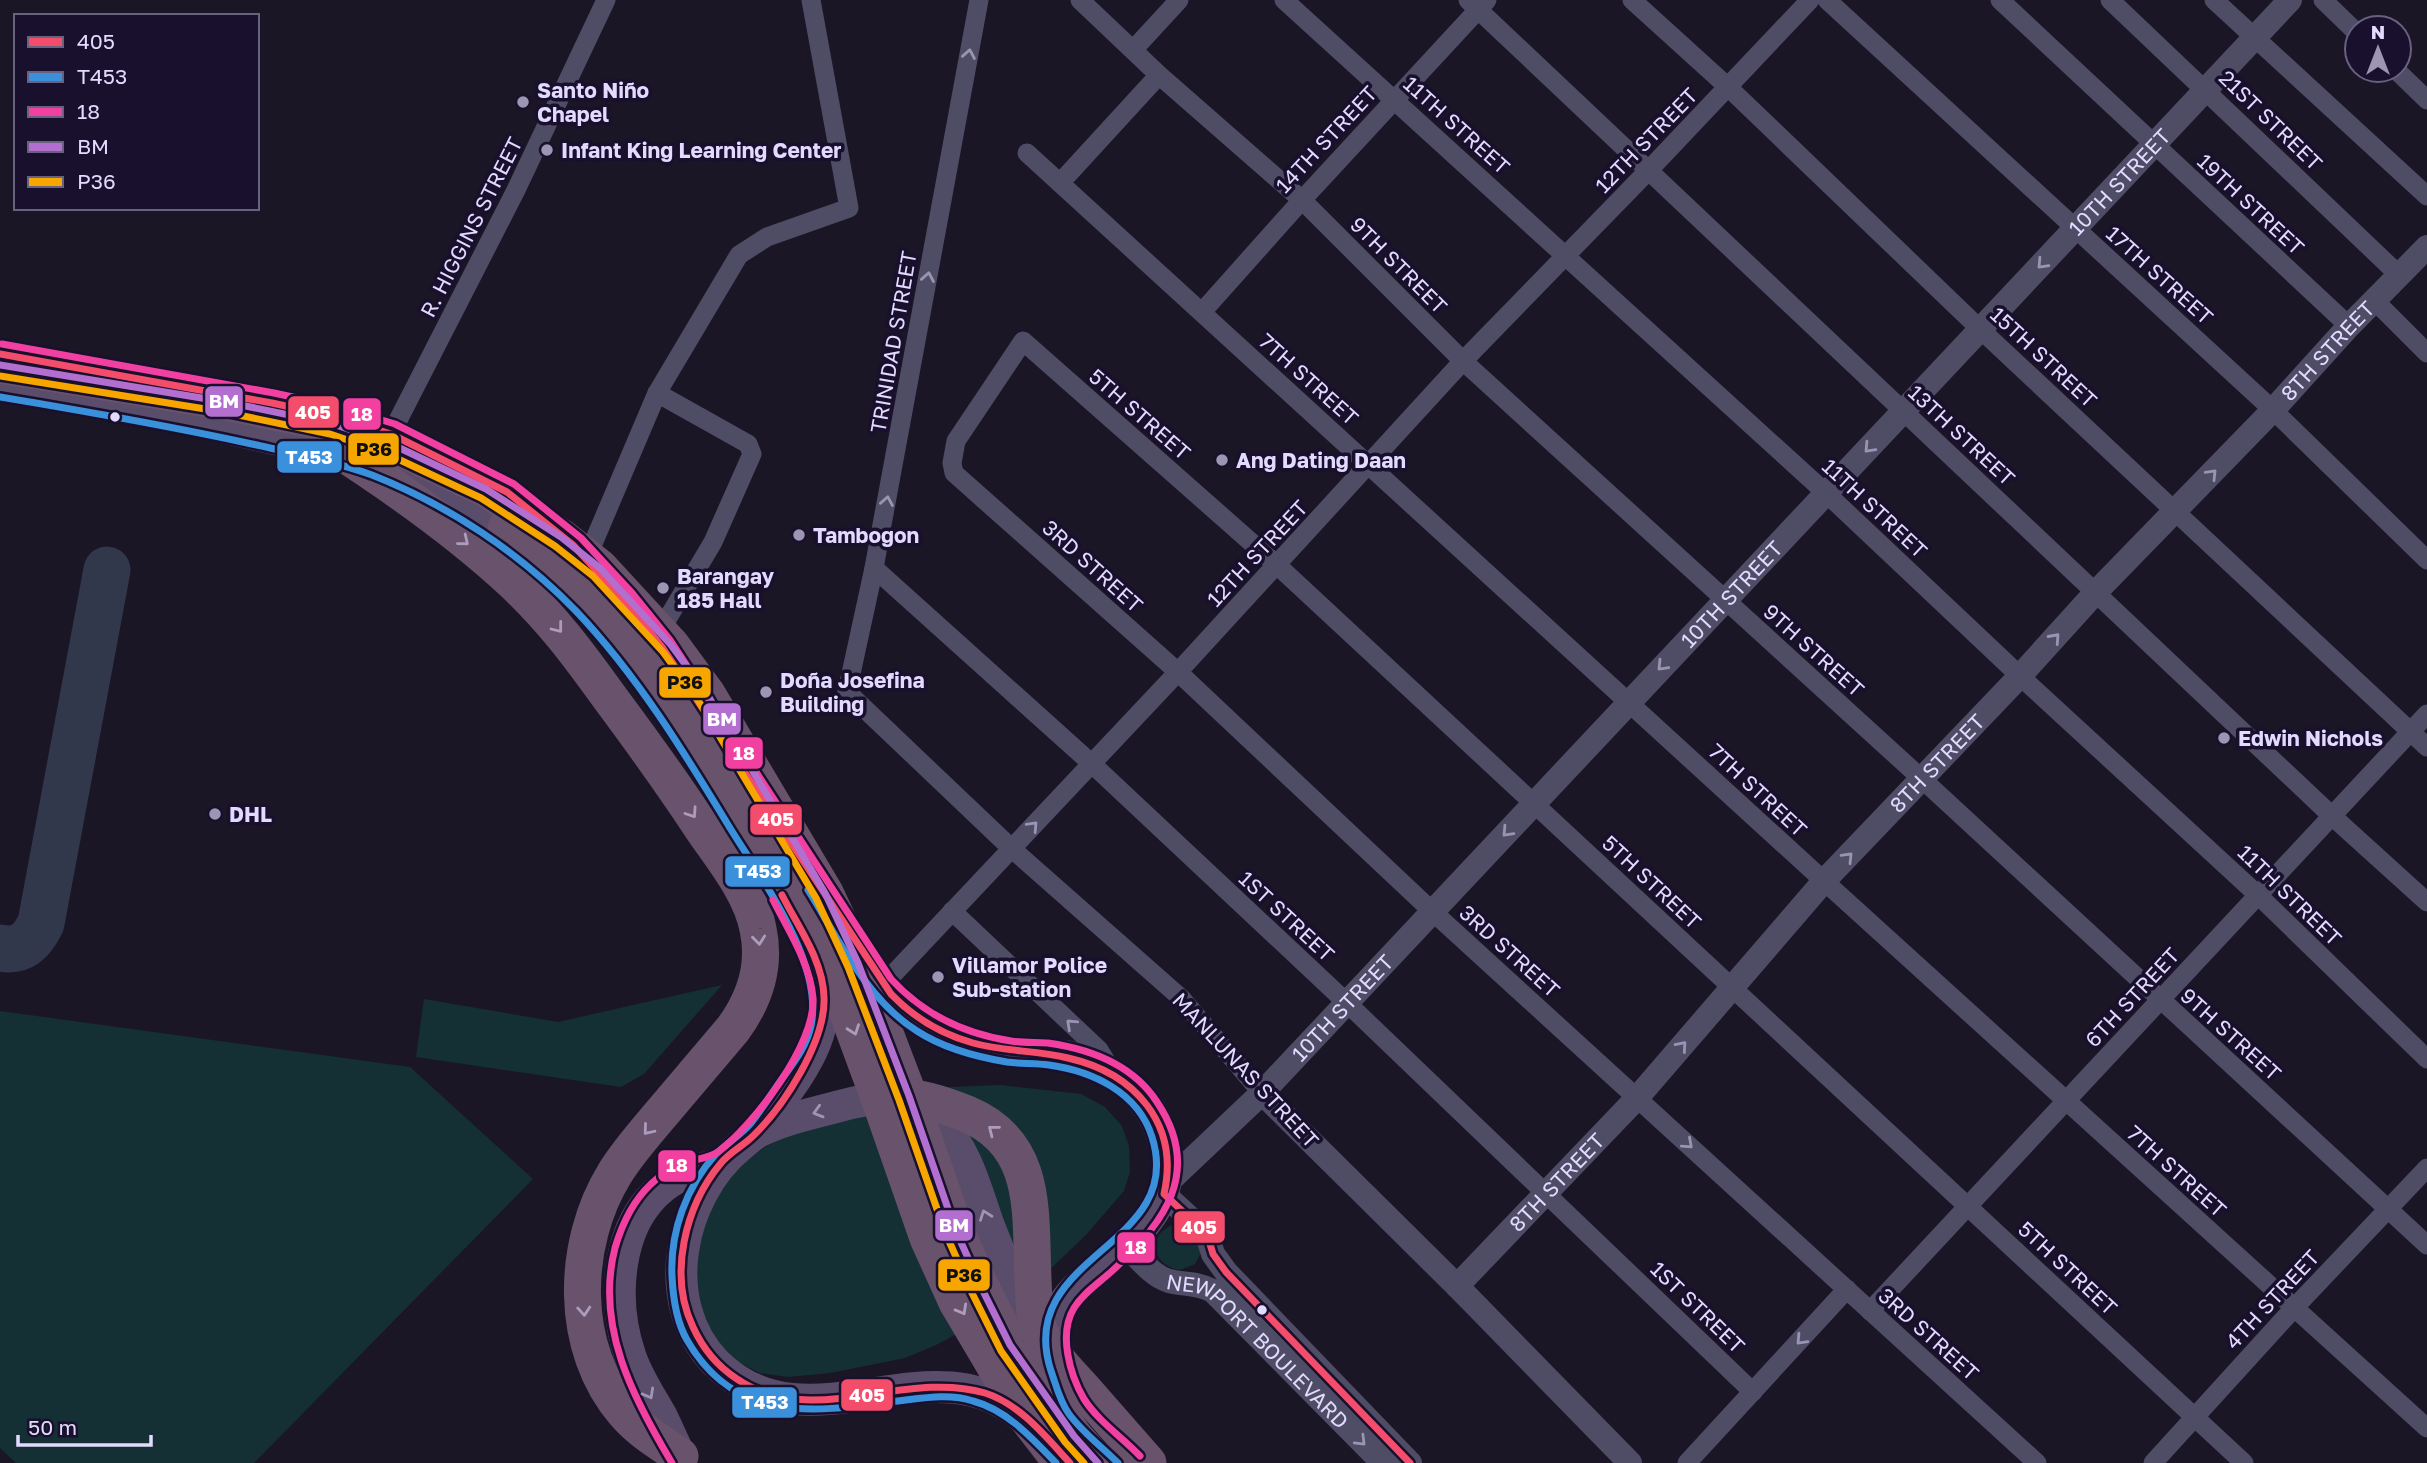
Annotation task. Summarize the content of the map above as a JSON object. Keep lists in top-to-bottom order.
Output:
{
  "streets": {
    "street": [
      "21ST STREET",
      "11TH STREET",
      "14TH STREET",
      "12TH STREET",
      "10TH STREET",
      "19TH STREET",
      "R. HIGGINS STREET",
      "9TH STREET",
      "17TH STREET",
      "TRINIDAD STREET",
      "8TH STREET",
      "15TH STREET",
      "7TH STREET",
      "5TH STREET",
      "13TH STREET",
      "3RD STREET",
      "1ST STREET",
      "6TH STREET",
      "MANLUNAS STREET",
      "4TH STREET",
      "NEWPORT BOULEVARD"
    ]
  },
  "crossings": [
    ["21ST STREET", "10TH STREET"],
    ["21ST STREET", "8TH STREET"],
    ["11TH STREET", "14TH STREET"],
    ["11TH STREET", "12TH STREET"],
    ["11TH STREET", "10TH STREET"],
    ["11TH STREET", "8TH STREET"],
    ["11TH STREET", "6TH STREET"],
    ["14TH STREET", "9TH STREET"],
    ["14TH STREET", "7TH STREET"],
    ["14TH STREET", "13TH STREET"],
    ["12TH STREET", "9TH STREET"],
    ["12TH STREET", "15TH STREET"],
    ["12TH STREET", "7TH STREET"],
    ["12TH STREET", "5TH STREET"],
    ["12TH STREET", "13TH STREET"],
    ["12TH STREET", "3RD STREET"],
    ["12TH STREET", "1ST STREET"],
    ["12TH STREET", "MANLUNAS STREET"],
    ["10TH STREET", "19TH STREET"],
    ["10TH STREET", "9TH STREET"],
    ["10TH STREET", "17TH STREET"],
    ["10TH STREET", "15TH STREET"],
    ["10TH STREET", "7TH STREET"],
    ["10TH STREET", "5TH STREET"],
    ["10TH STREET", "13TH STREET"],
    ["10TH STREET", "3RD STREET"],
    ["10TH STREET", "1ST STREET"],
    ["10TH STREET", "MANLUNAS STREET"],
    ["10TH STREET", "NEWPORT BOULEVARD"],
    ["19TH STREET", "8TH STREET"],
    ["9TH STREET", "8TH STREET"],
    ["9TH STREET", "6TH STREET"],
    ["9TH STREET", "4TH STREET"],
    ["17TH STREET", "8TH STREET"],
    ["TRINIDAD STREET", "1ST STREET"],
    ["TRINIDAD STREET", "MANLUNAS STREET"],
    ["8TH STREET", "15TH STREET"],
    ["8TH STREET", "7TH STREET"],
    ["8TH STREET", "5TH STREET"],
    ["8TH STREET", "13TH STREET"],
    ["8TH STREET", "3RD STREET"],
    ["8TH STREET", "1ST STREET"],
    ["8TH STREET", "MANLUNAS STREET"],
    ["15TH STREET", "6TH STREET"],
    ["7TH STREET", "6TH STREET"],
    ["7TH STREET", "4TH STREET"],
    ["5TH STREET", "3RD STREET"],
    ["5TH STREET", "6TH STREET"],
    ["5TH STREET", "4TH STREET"],
    ["13TH STREET", "6TH STREET"],
    ["3RD STREET", "6TH STREET"]
  ],
  "one_way": ["TRINIDAD STREET", "8TH STREET"],
  "places": [
    "Santo Niño Chapel",
    "Infant King Learning Center",
    "Ang Dating Daan",
    "Tambogon",
    "Barangay 185 Hall",
    "Doña Josefina Building",
    "Edwin Nichols",
    "DHL",
    "Villamor Police Sub-station"
  ],
  "lines": [
    "transit line 18",
    "transit line 405",
    "transit line BM",
    "transit line P36",
    "transit line T453"
  ],
  "legend": [
    "405",
    "T453",
    "18",
    "BM",
    "P36"
  ],
  "scale_bar": "50 m",
  "north": "top"
}
